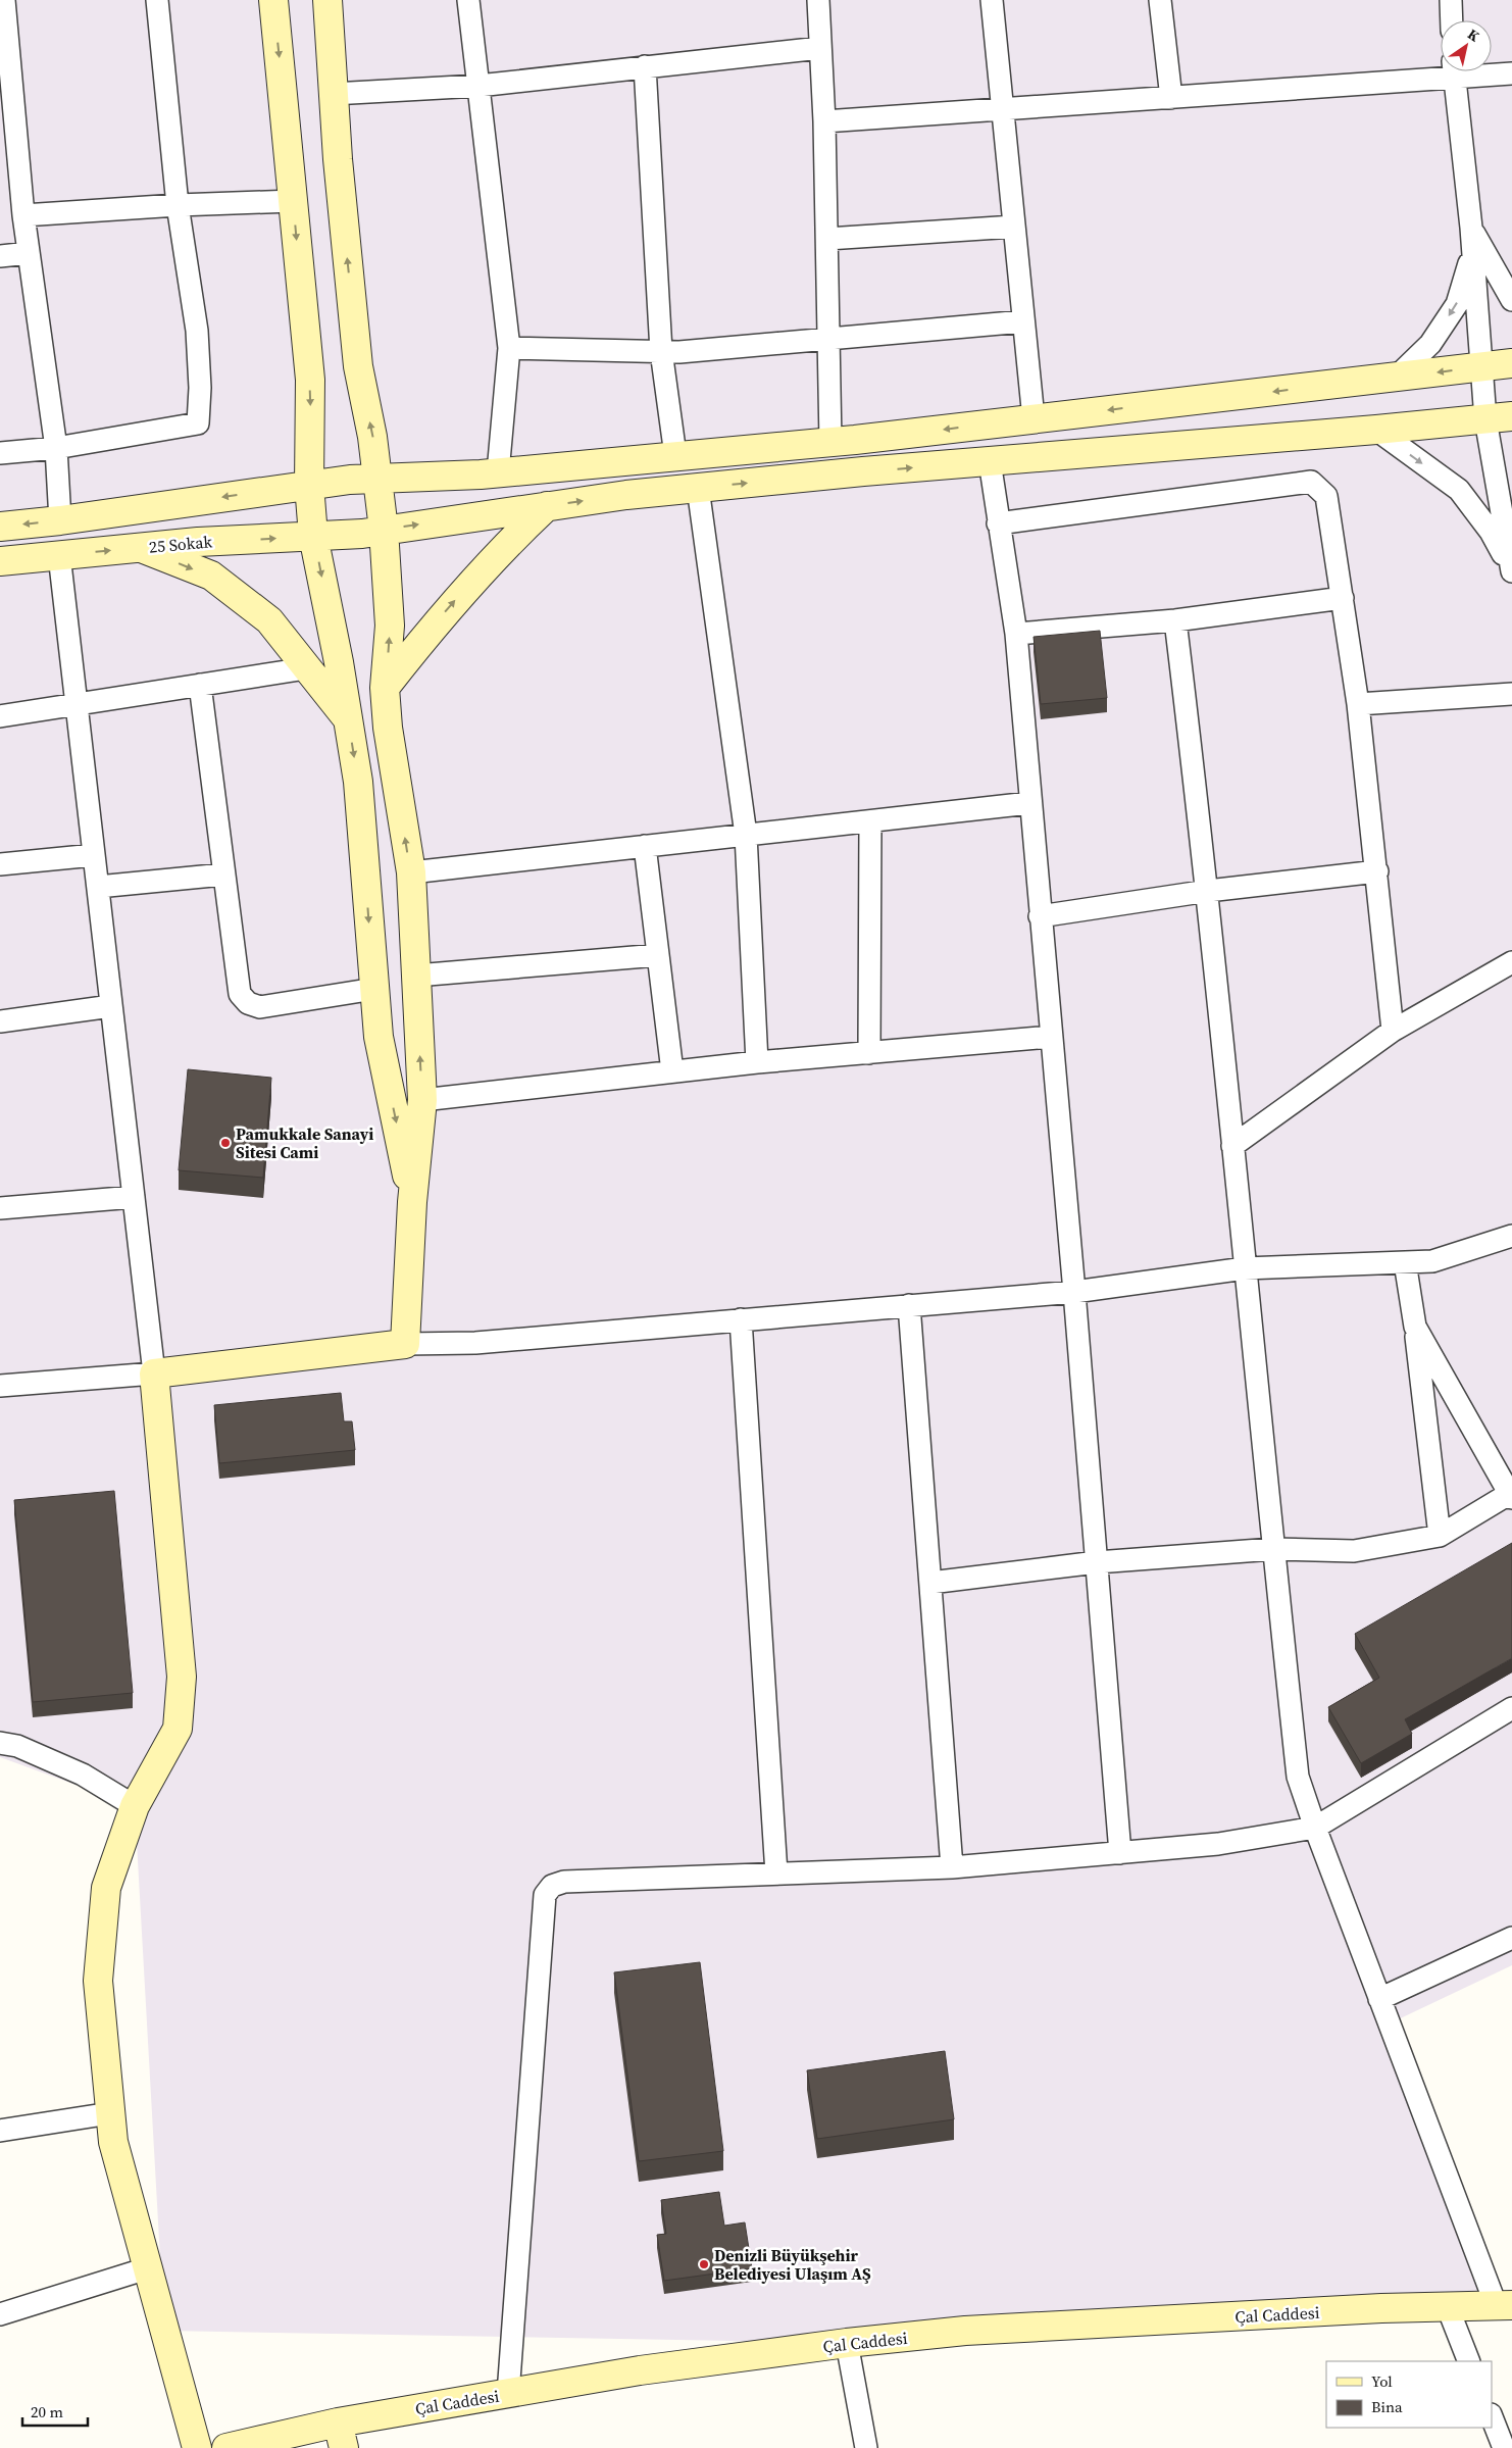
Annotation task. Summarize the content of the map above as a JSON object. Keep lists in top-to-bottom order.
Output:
{
  "streets": {
    "street": ["25 Sokak", "Çal Caddesi"]
  },
  "places": ["Pamukkale Sanayi Sitesi Cami", "Denizli Büyükşehir Belediyesi Ulaşım AŞ"],
  "legend": ["Yol", "Bina"],
  "scale_bar": "20 m",
  "north": "top right"
}
